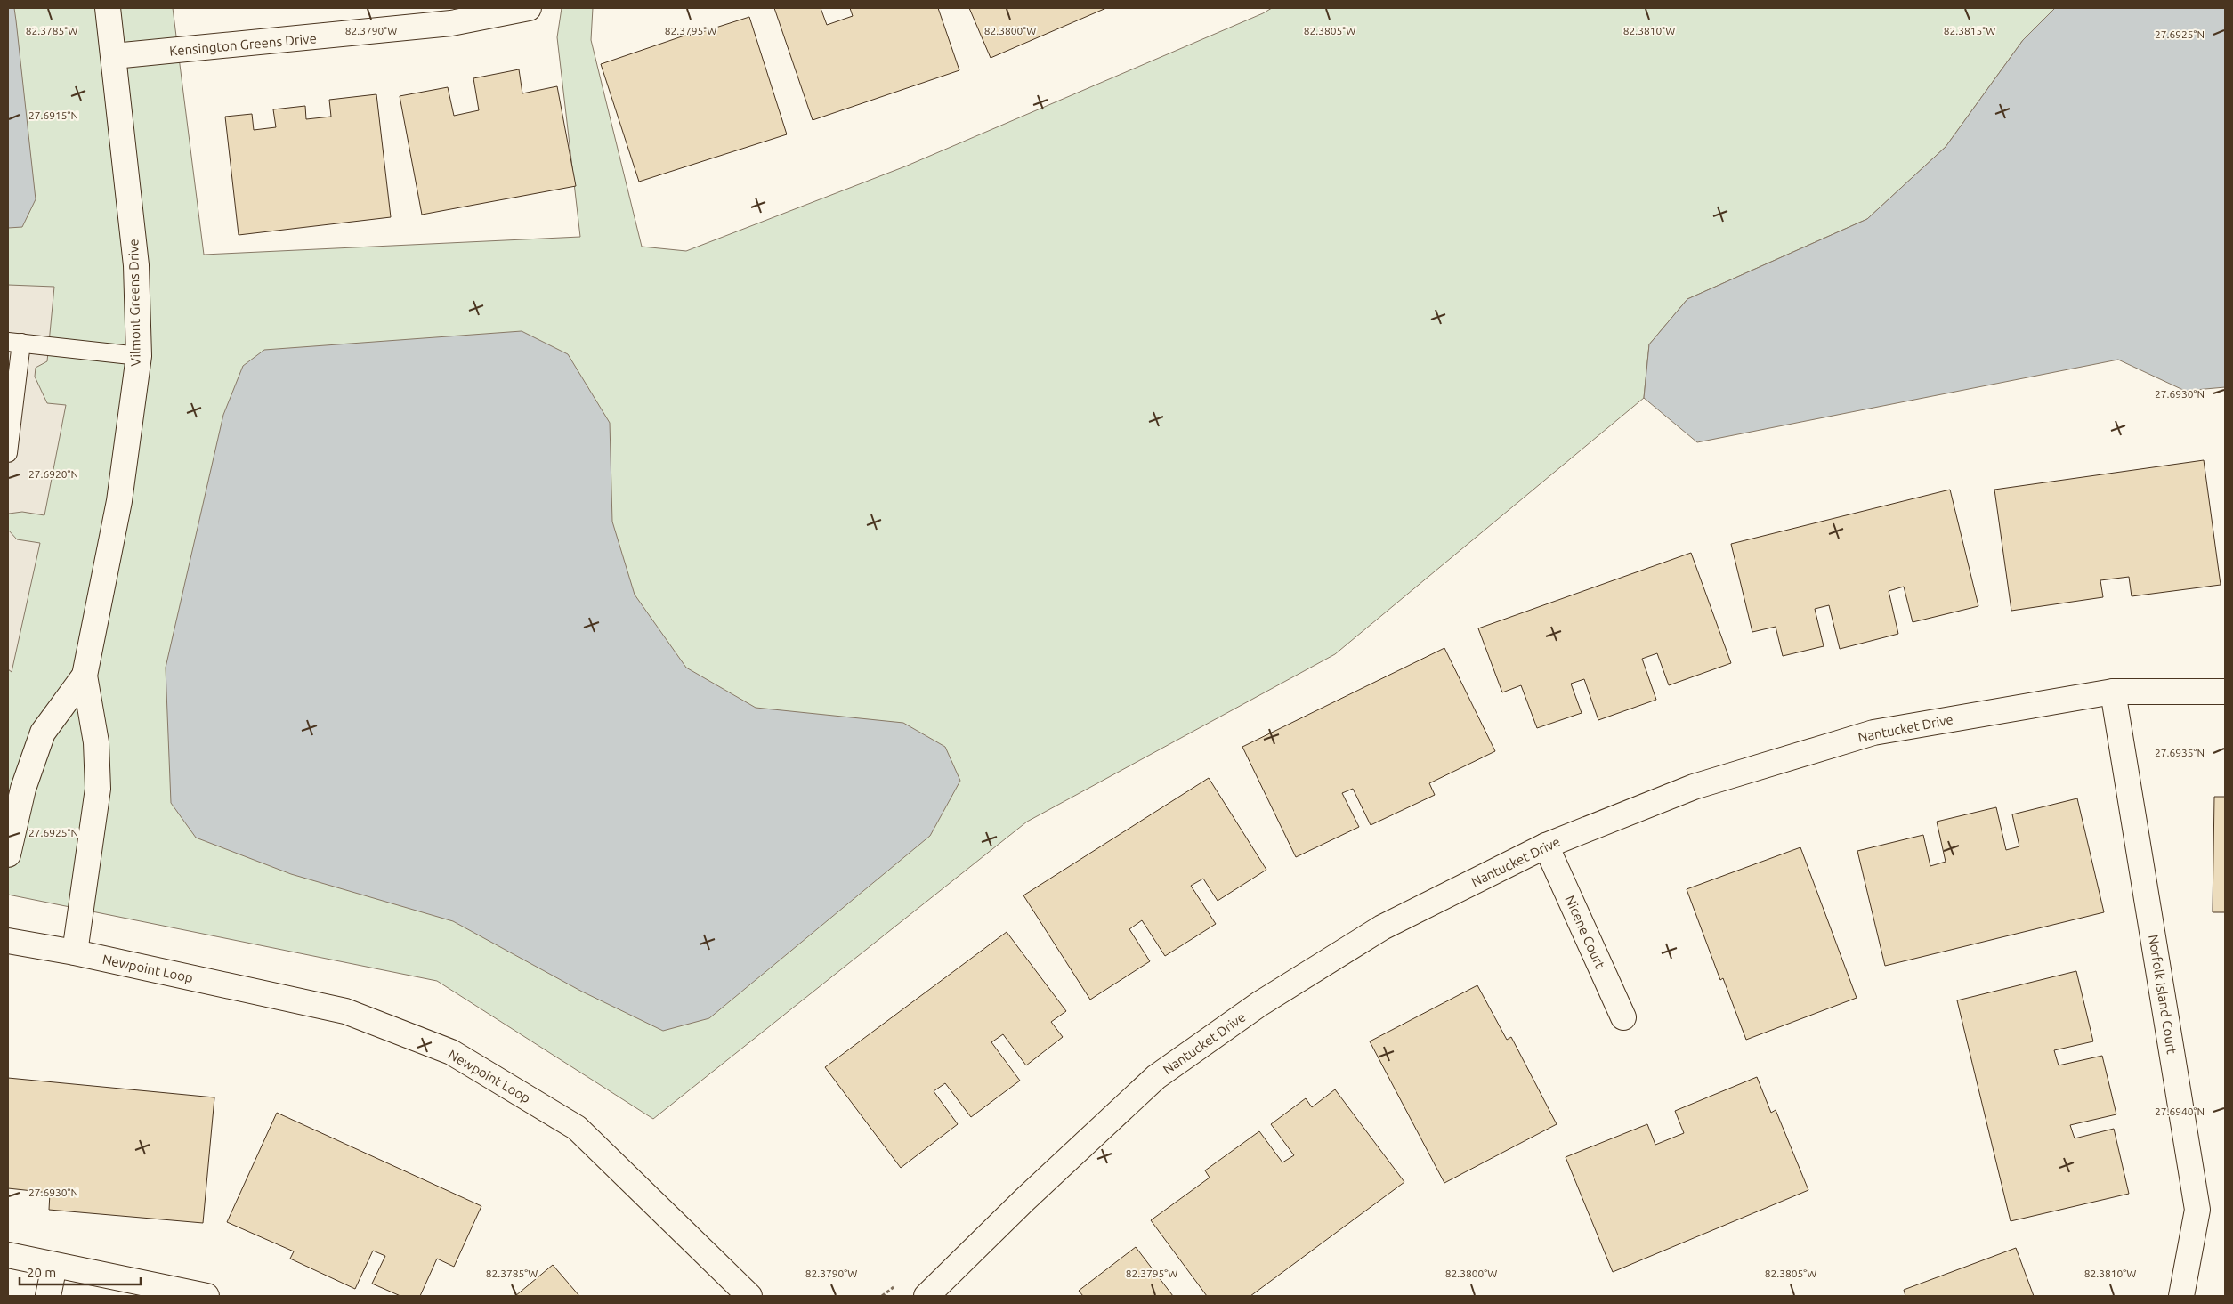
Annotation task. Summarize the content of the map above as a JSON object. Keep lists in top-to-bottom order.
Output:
{
  "streets": {
    "street": [
      "Kensington Greens Drive",
      "Vilmont Greens Drive",
      "Nantucket Drive",
      "Nicene Court",
      "Newpoint Loop",
      "Norfolk Island Court"
    ]
  },
  "crossings": [
    ["Kensington Greens Drive", "Vilmont Greens Drive"],
    ["Vilmont Greens Drive", "Newpoint Loop"],
    ["Nantucket Drive", "Nicene Court"],
    ["Nantucket Drive", "Norfolk Island Court"]
  ],
  "scale_bar": "20 m",
  "coordinates": [
    "82.3785°W",
    "82.3790°W",
    "82.3800°W",
    "82.3805°W",
    "82.3815°W",
    "82.3795°W",
    "82.3810°W",
    "27.6925°N",
    "27.6915°N",
    "27.6930°N",
    "27.6920°N",
    "27.6935°N",
    "27.6940°N"
  ]
}
